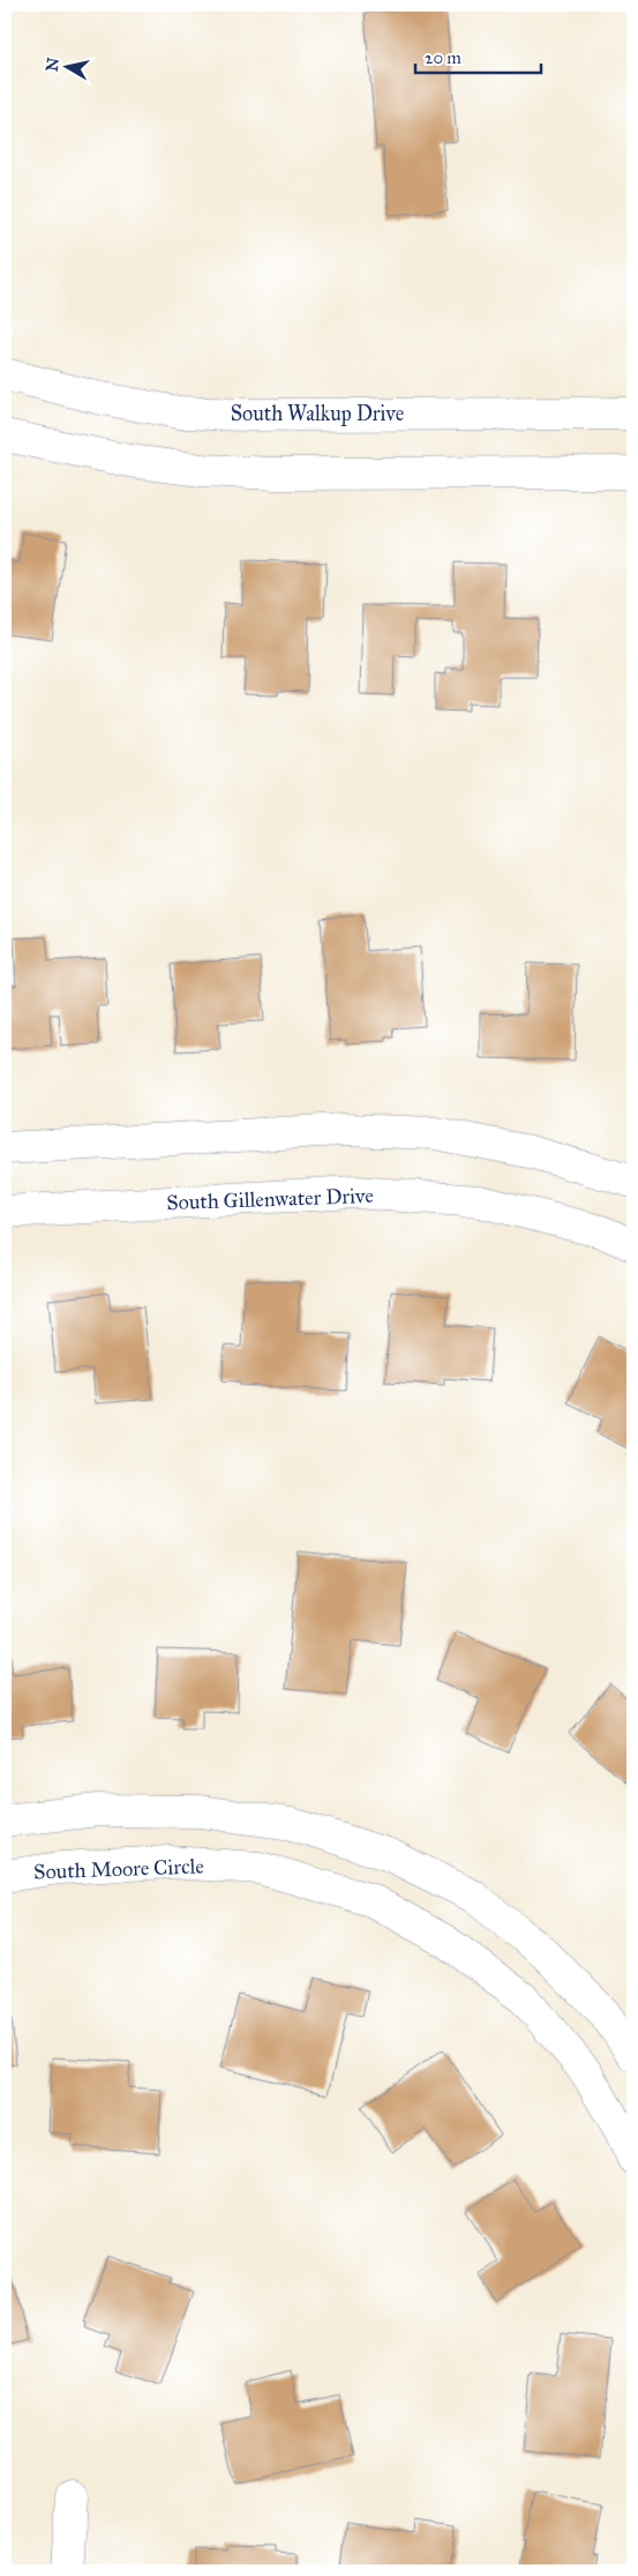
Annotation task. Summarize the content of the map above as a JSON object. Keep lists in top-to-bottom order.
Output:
{
  "streets": {
    "street": ["South Walkup Drive", "South Gillenwater Drive", "South Moore Circle"]
  },
  "scale_bar": "20 m",
  "north": "left"
}
